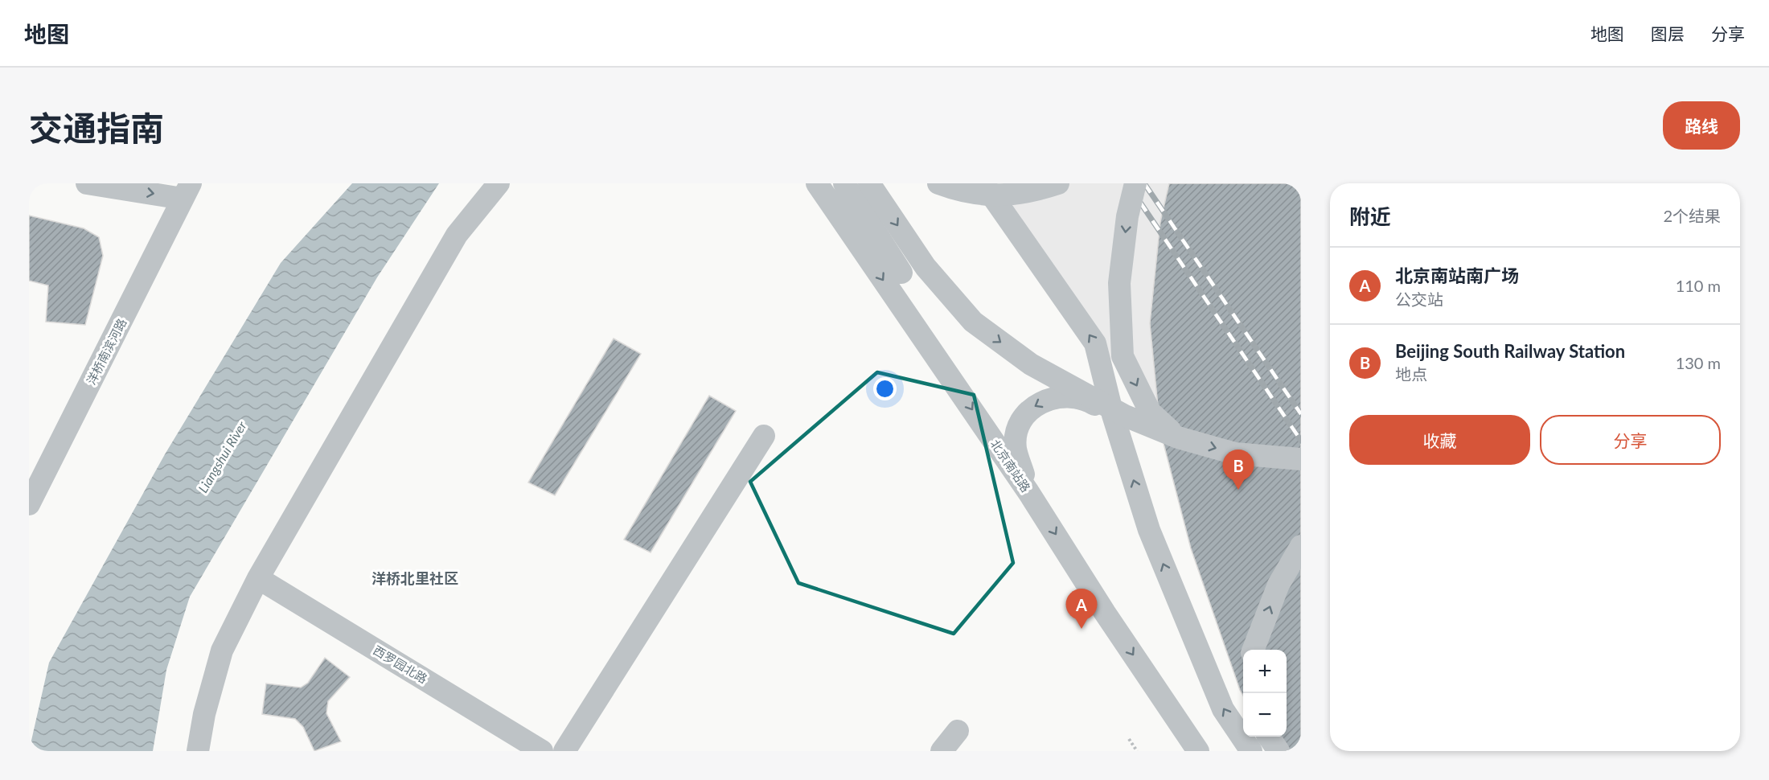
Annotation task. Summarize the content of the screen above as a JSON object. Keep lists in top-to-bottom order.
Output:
{
  "streets": {
    "street": ["洋桥南滨河路", "北京南站路", "西罗园北路"]
  },
  "districts": ["洋桥北里社区"],
  "water": ["Liangshui River"],
  "page": {
    "header": "地图",
    "nav": ["地图", "图层", "分享"],
    "title": "交通指南",
    "buttons": [
      "路线",
      ["收藏", "分享"]
    ],
    "heading": ["附近", "2个结果"],
    "list": [
      {
        "mark": "A",
        "name": "北京南站南广场",
        "note": "公交站",
        "value": "110 m"
      },
      {
        "mark": "B",
        "name": "Beijing South Railway Station",
        "note": "地点",
        "value": "130 m"
      }
    ],
    "pins": ["B", "A"],
    "map_buttons": ["+", "−"]
  }
}
